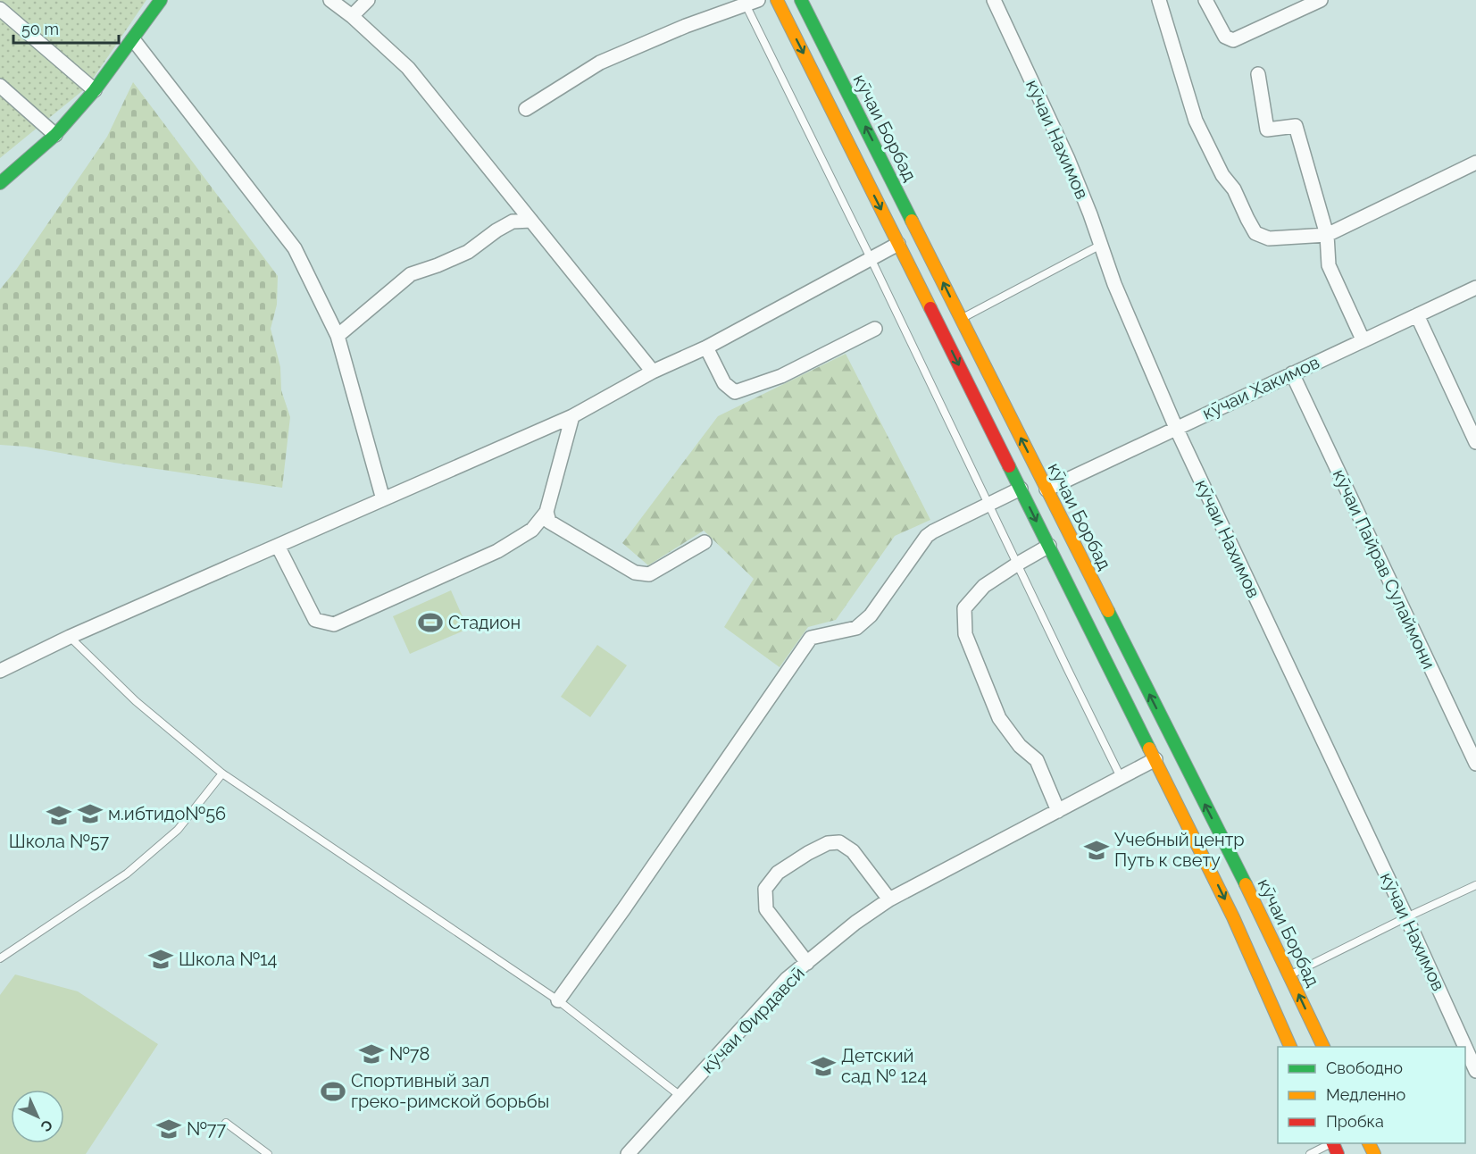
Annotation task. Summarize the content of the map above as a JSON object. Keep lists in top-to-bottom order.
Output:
{
  "streets": {
    "main road": ["кӯчаи Борбад"],
    "street": [
      "кӯчаи Нахимов",
      "кӯчаи Хакимов",
      "кӯчаи Пайрав Сулаймони",
      "кӯчаи Фирдавсӣ"
    ]
  },
  "crossings": [
    ["кӯчаи Борбад", "кӯчаи Хакимов"],
    ["кӯчаи Нахимов", "кӯчаи Хакимов"],
    ["кӯчаи Хакимов", "кӯчаи Пайрав Сулаймони"]
  ],
  "places": {
    "sports": ["Стадион", "Спортивный зал греко-римской борьбы"],
    "school or university": [
      "м.ибтидо№56",
      "Школа №57",
      "Учебный центр Путь к свету",
      "Школа №14",
      "№78",
      "Детский сад № 124",
      "№77"
    ]
  },
  "legend": ["Свободно", "Медленно", "Пробка"],
  "scale_bar": "50 m",
  "north": "bottom right"
}
